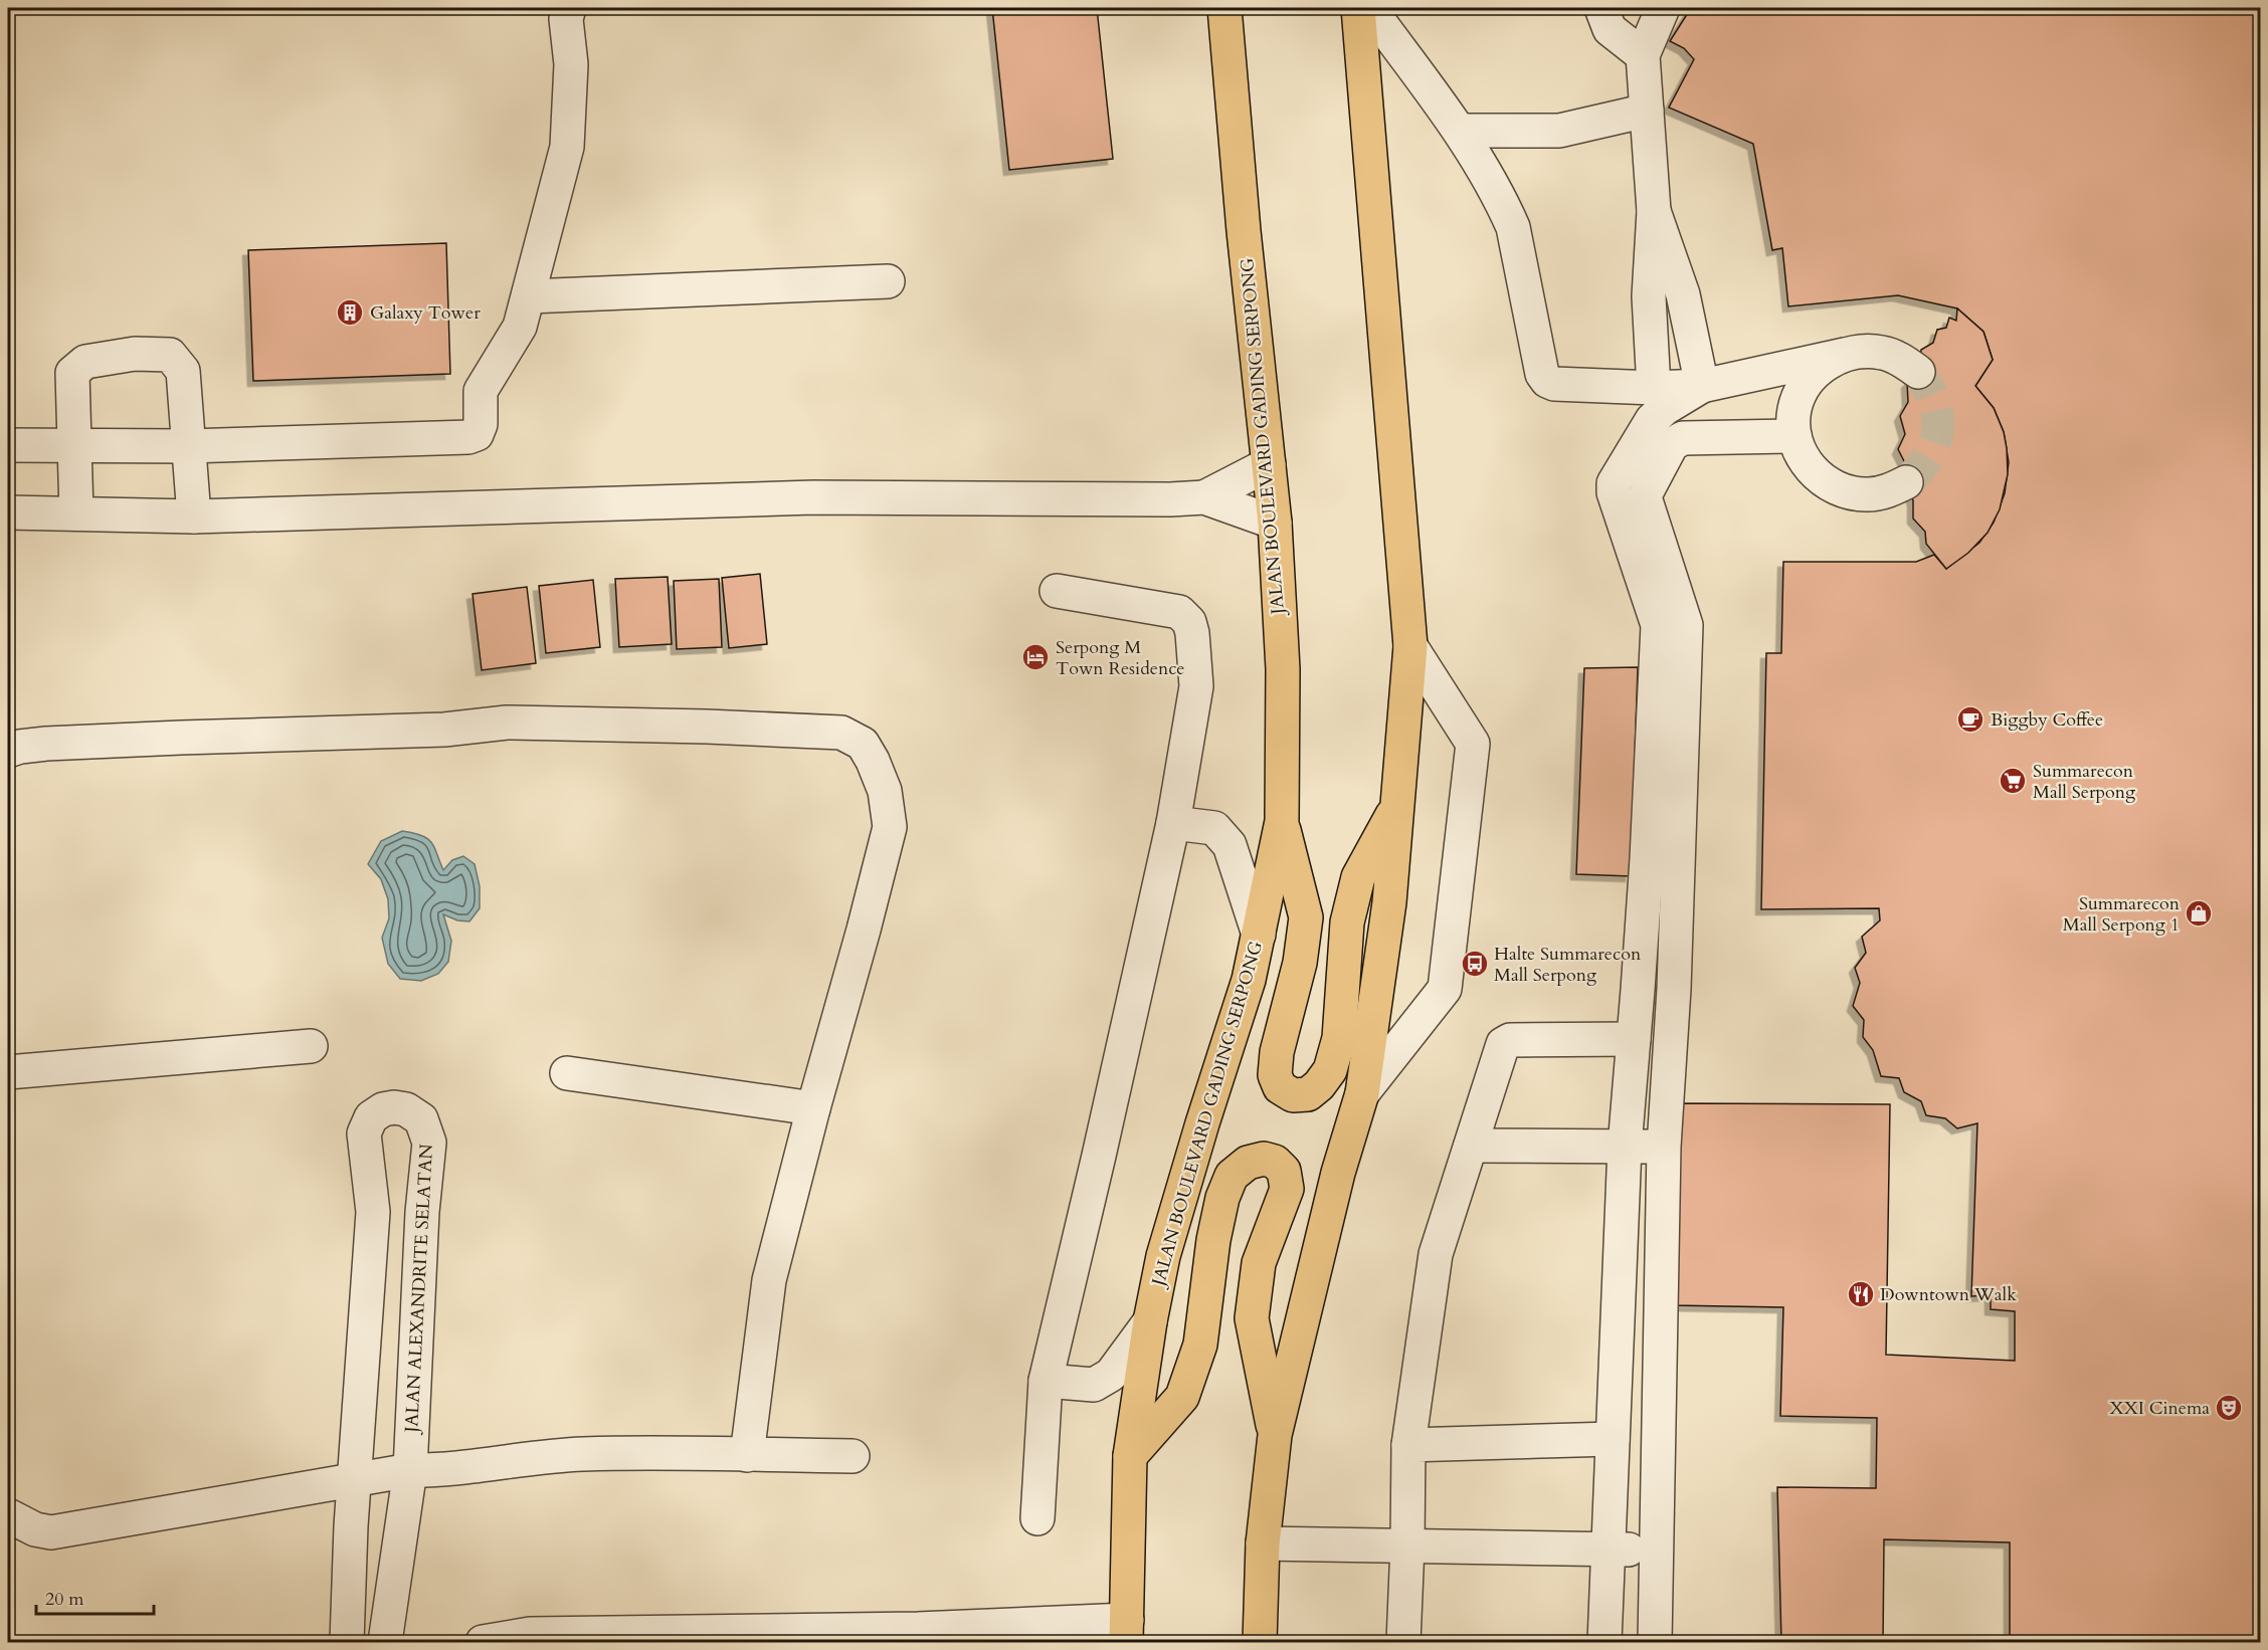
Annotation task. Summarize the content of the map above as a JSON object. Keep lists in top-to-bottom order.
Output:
{
  "streets": {
    "main road": ["JALAN BOULEVARD GADING SERPONG"],
    "street": ["JALAN ALEXANDRITE SELATAN"]
  },
  "places": {
    "building": ["Galaxy Tower"],
    "hotel": ["Serpong M Town Residence"],
    "cafe": ["Biggby Coffee"],
    "supermarket": ["Summarecon Mall Serpong"],
    "shop": ["Summarecon Mall Serpong 1"],
    "bus stop": ["Halte Summarecon Mall Serpong"],
    "restaurant": ["Downtown Walk"],
    "theatre": ["XXI Cinema"]
  },
  "scale_bar": "20 m"
}
